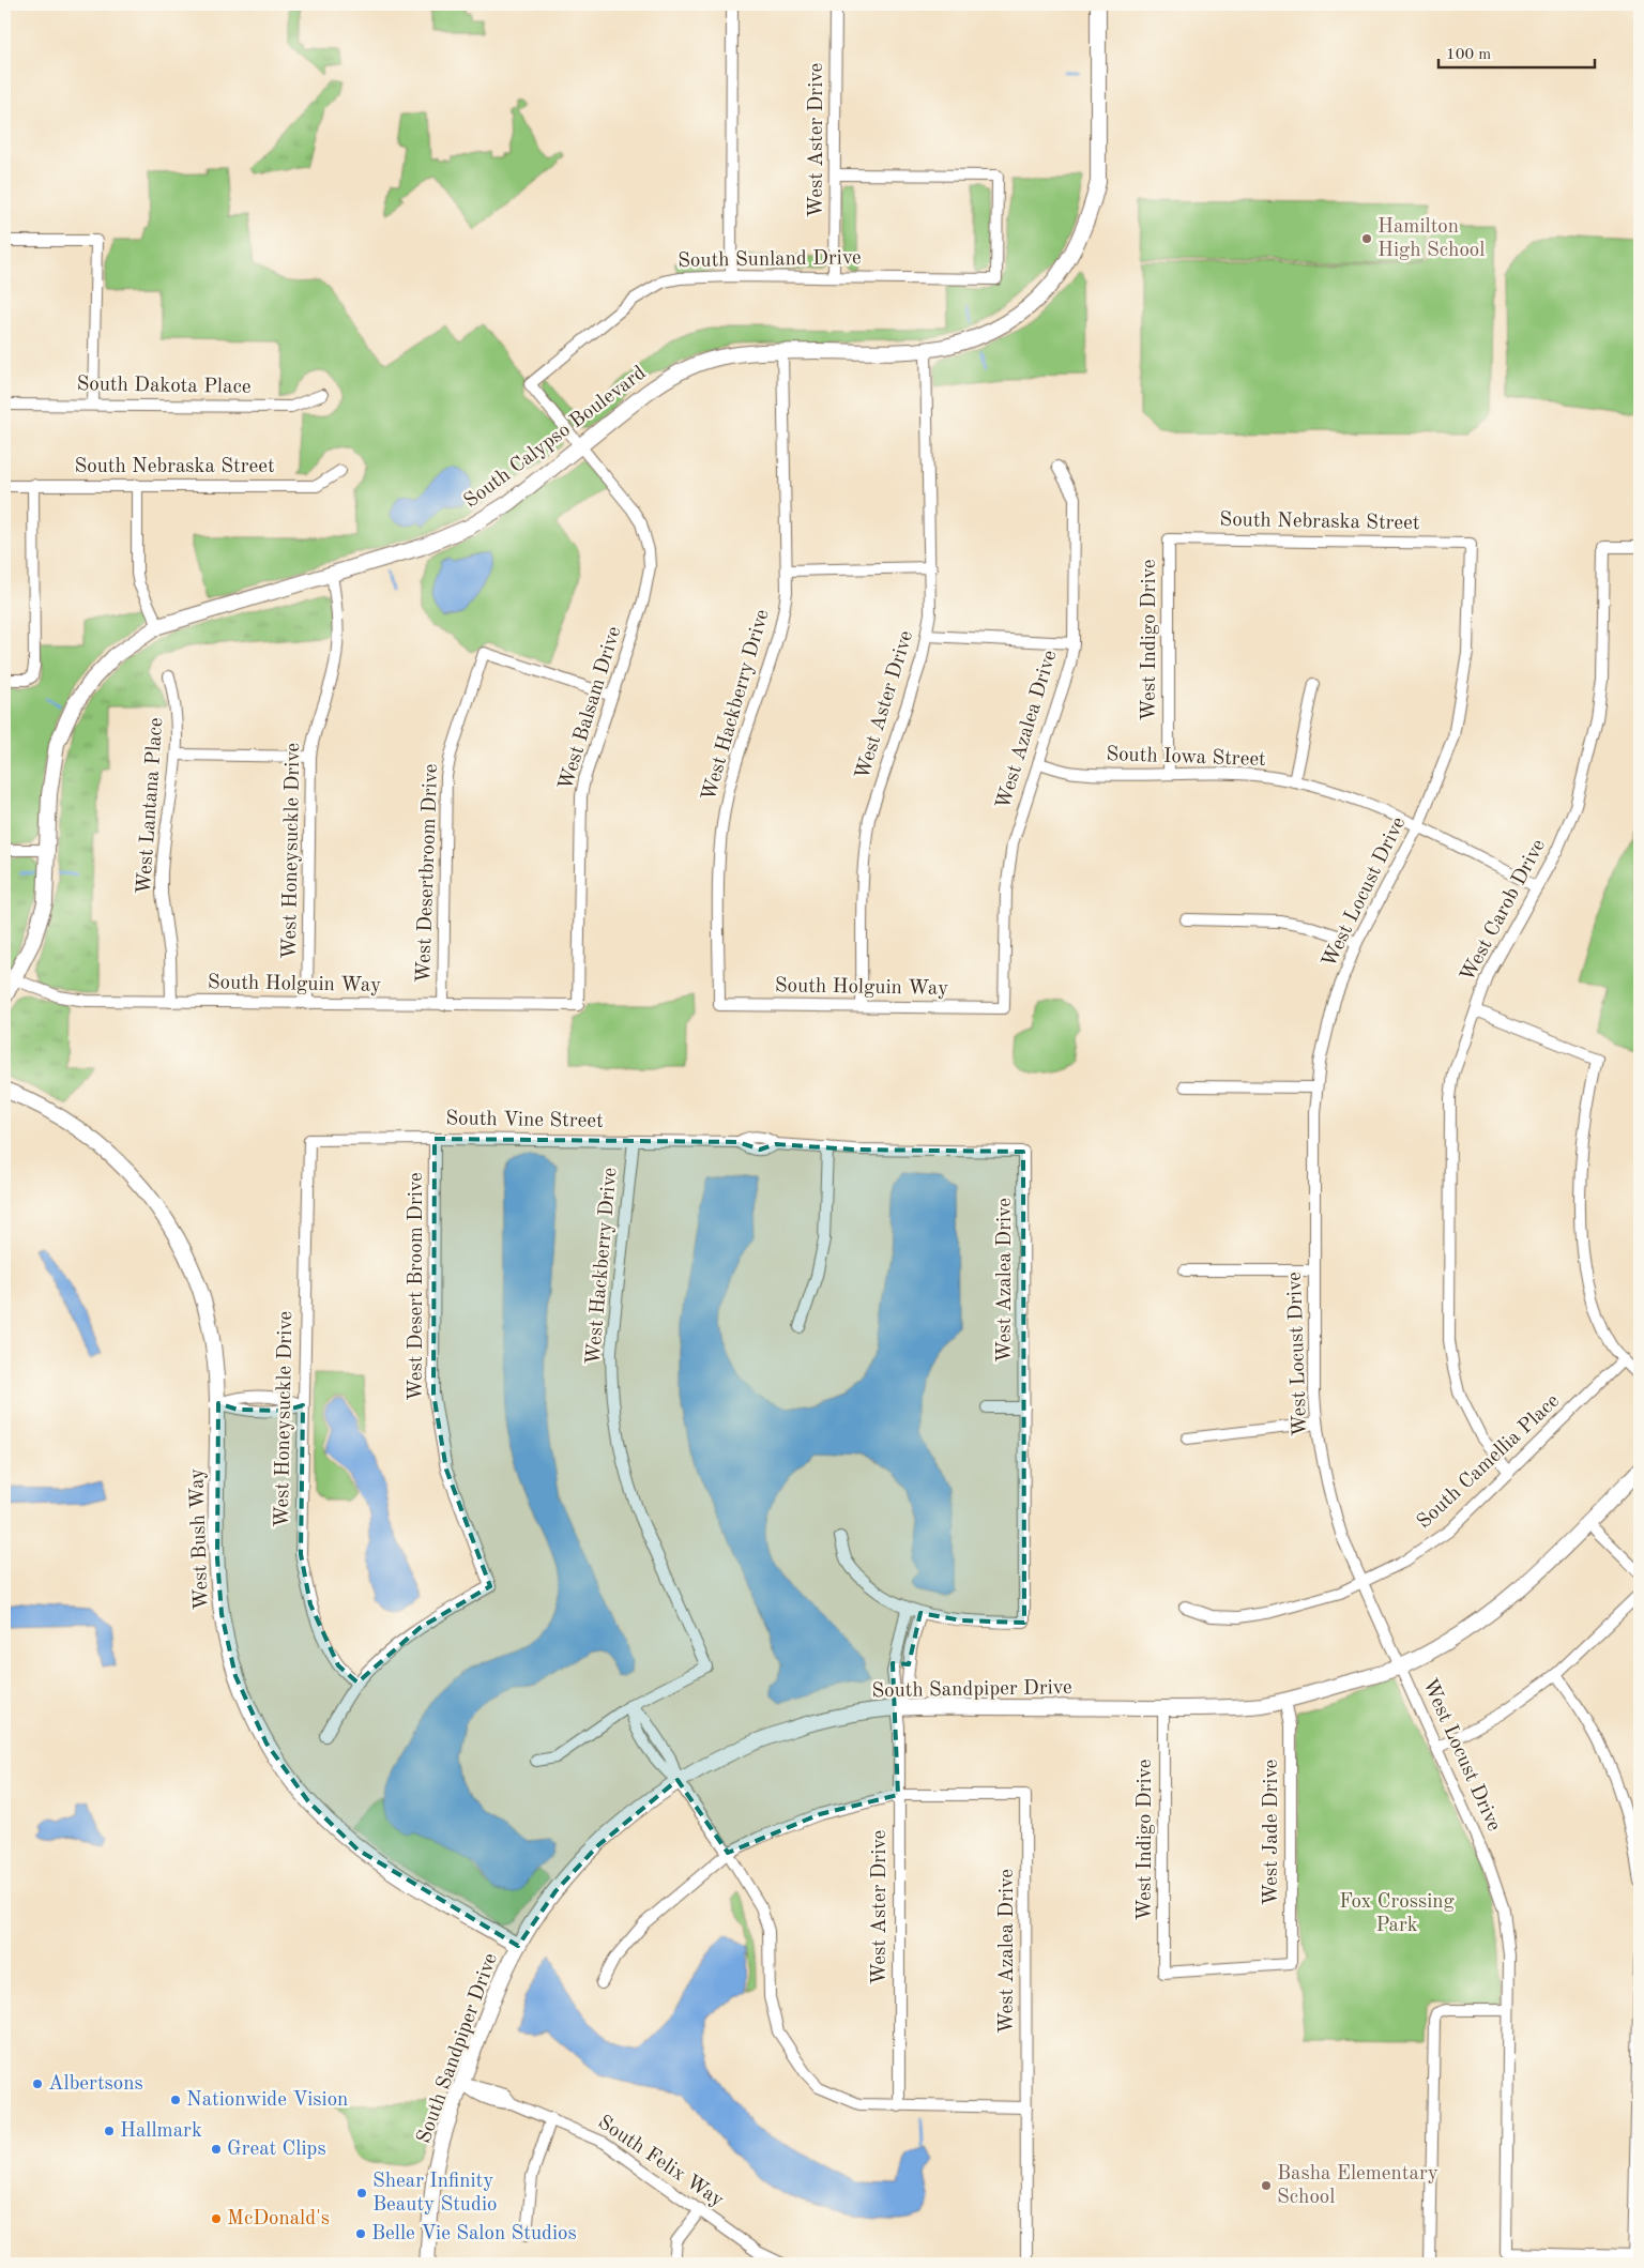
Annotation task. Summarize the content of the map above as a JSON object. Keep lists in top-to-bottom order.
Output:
{
  "streets": {
    "street": [
      "West Aster Drive",
      "South Sunland Drive",
      "South Dakota Place",
      "South Calypso Boulevard",
      "South Nebraska Street",
      "West Indigo Drive",
      "West Hackberry Drive",
      "West Balsam Drive",
      "West Azalea Drive",
      "South Iowa Street",
      "West Lantana Place",
      "West Honeysuckle Drive",
      "West Desertbroom Drive",
      "West Locust Drive",
      "West Carob Drive",
      "South Holguin Way",
      "South Vine Street",
      "West Desert Broom Drive",
      "South Camellia Place",
      "West Bush Way",
      "South Sandpiper Drive",
      "West Jade Drive",
      "South Felix Way"
    ]
  },
  "crossings": [
    ["West Aster Drive", "South Sunland Drive"],
    ["West Aster Drive", "South Calypso Boulevard"],
    ["West Aster Drive", "West Azalea Drive"],
    ["West Aster Drive", "South Holguin Way"],
    ["West Aster Drive", "South Sandpiper Drive"],
    ["South Sunland Drive", "South Calypso Boulevard"],
    ["South Sunland Drive", "West Balsam Drive"],
    ["South Calypso Boulevard", "West Hackberry Drive"],
    ["South Calypso Boulevard", "West Balsam Drive"],
    ["South Calypso Boulevard", "West Honeysuckle Drive"],
    ["South Calypso Boulevard", "South Holguin Way"],
    ["South Nebraska Street", "West Indigo Drive"],
    ["South Nebraska Street", "West Locust Drive"],
    ["West Indigo Drive", "South Iowa Street"],
    ["West Indigo Drive", "South Sandpiper Drive"],
    ["West Indigo Drive", "West Jade Drive"],
    ["West Hackberry Drive", "South Holguin Way"],
    ["West Hackberry Drive", "South Vine Street"],
    ["West Balsam Drive", "West Desertbroom Drive"],
    ["West Balsam Drive", "South Holguin Way"],
    ["West Azalea Drive", "South Iowa Street"],
    ["West Azalea Drive", "South Holguin Way"],
    ["West Azalea Drive", "South Vine Street"],
    ["South Iowa Street", "West Locust Drive"],
    ["South Iowa Street", "West Carob Drive"],
    ["West Lantana Place", "South Holguin Way"],
    ["West Honeysuckle Drive", "South Holguin Way"],
    ["West Honeysuckle Drive", "South Vine Street"],
    ["West Honeysuckle Drive", "West Desert Broom Drive"],
    ["West Desertbroom Drive", "South Holguin Way"],
    ["West Locust Drive", "South Camellia Place"],
    ["West Locust Drive", "South Sandpiper Drive"],
    ["West Carob Drive", "South Camellia Place"],
    ["South Vine Street", "West Desert Broom Drive"],
    ["West Bush Way", "South Sandpiper Drive"],
    ["South Sandpiper Drive", "West Jade Drive"],
    ["South Sandpiper Drive", "South Felix Way"]
  ],
  "parks": ["Fox Crossing Park"],
  "places": [
    "Hamilton High School",
    "Albertsons",
    "Nationwide Vision",
    "Hallmark",
    "Great Clips",
    "Basha Elementary School",
    "Shear Infinity Beauty Studio",
    "McDonald's",
    "Belle Vie Salon Studios"
  ],
  "scale_bar": "100 m"
}
